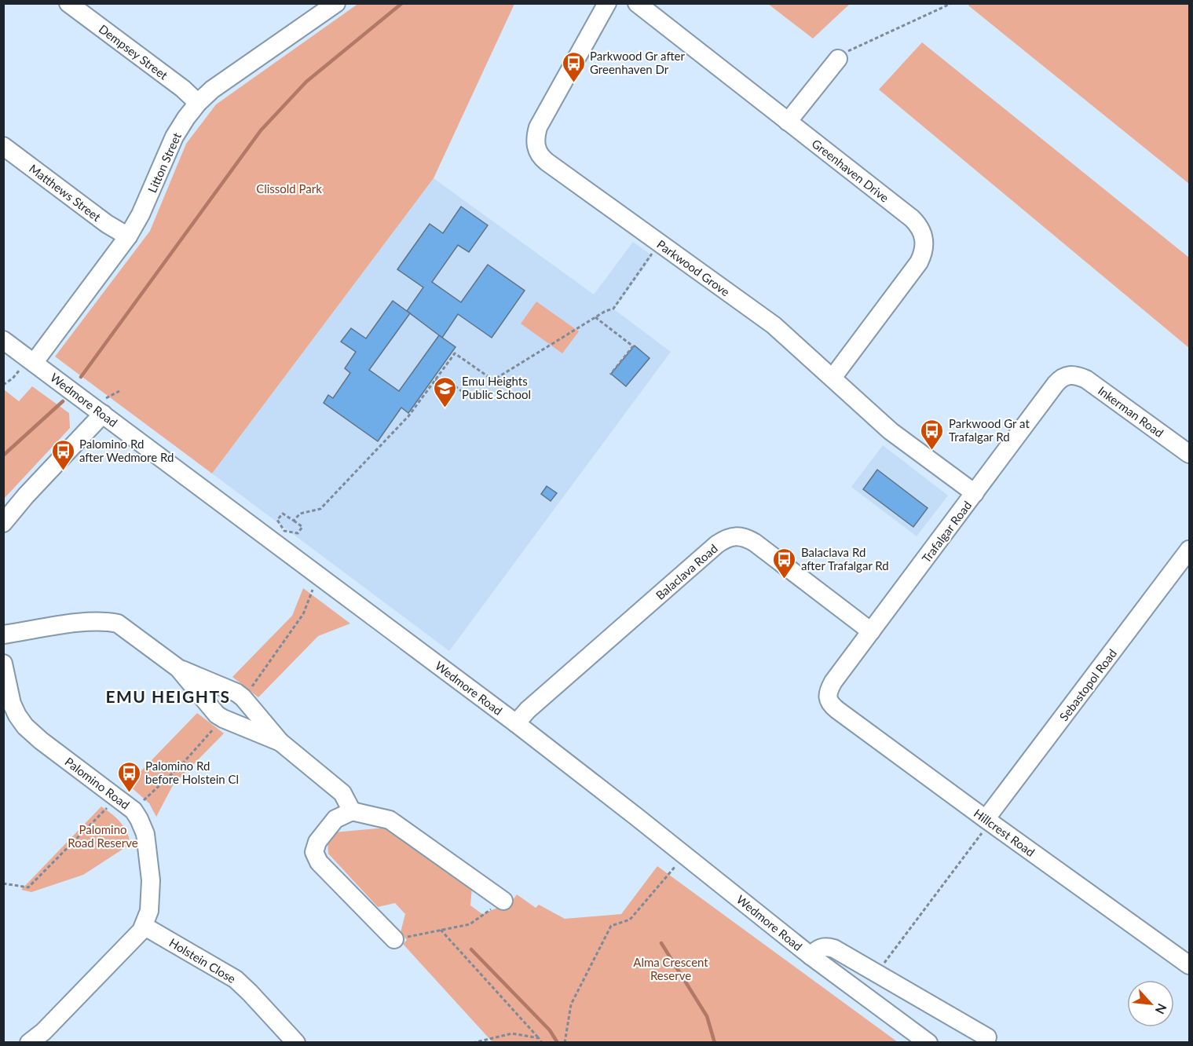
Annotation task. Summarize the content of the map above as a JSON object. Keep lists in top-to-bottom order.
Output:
{
  "streets": {
    "street": [
      "Dempsey Street",
      "Litton Street",
      "Greenhaven Drive",
      "Matthews Street",
      "Parkwood Grove",
      "Wedmore Road",
      "Inkerman Road",
      "Trafalgar Road",
      "Balaclava Road",
      "Sebastopol Road",
      "Palomino Road",
      "Hillcrest Road",
      "Holstein Close"
    ]
  },
  "crossings": [
    ["Dempsey Street", "Litton Street"],
    ["Litton Street", "Matthews Street"],
    ["Litton Street", "Wedmore Road"],
    ["Greenhaven Drive", "Parkwood Grove"],
    ["Parkwood Grove", "Trafalgar Road"],
    ["Wedmore Road", "Balaclava Road"],
    ["Inkerman Road", "Trafalgar Road"],
    ["Trafalgar Road", "Balaclava Road"],
    ["Trafalgar Road", "Hillcrest Road"],
    ["Sebastopol Road", "Hillcrest Road"],
    ["Palomino Road", "Holstein Close"]
  ],
  "districts": ["EMU HEIGHTS"],
  "parks": ["Clissold Park", "Palomino Road Reserve", "Alma Crescent Reserve"],
  "places": {
    "bus stop": [
      "Parkwood Gr after Greenhaven Dr",
      "Parkwood Gr at Trafalgar Rd",
      "Palomino Rd after Wedmore Rd",
      "Balaclava Rd after Trafalgar Rd",
      "Palomino Rd before Holstein Cl"
    ],
    "school or university": ["Emu Heights Public School"]
  },
  "north": "bottom right"
}
